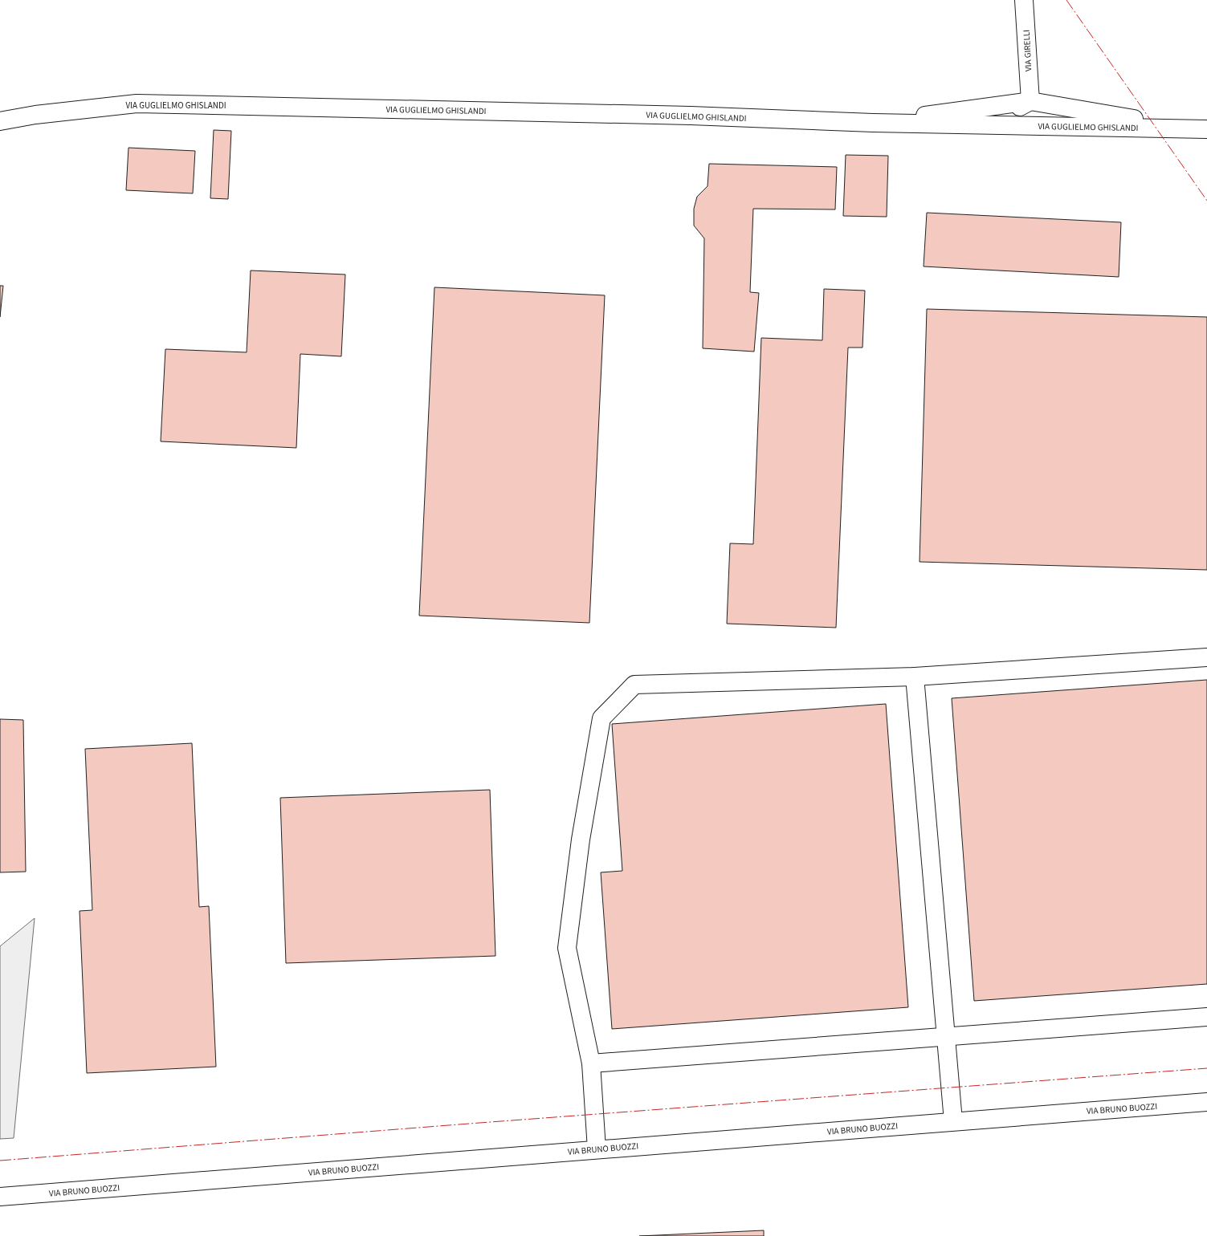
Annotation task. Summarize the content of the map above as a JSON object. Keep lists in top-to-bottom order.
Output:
{
  "streets": {
    "street": ["VIA GIRELLI", "VIA GUGLIELMO GHISLANDI", "VIA BRUNO BUOZZI"]
  },
  "crossings": [
    ["VIA GIRELLI", "VIA GUGLIELMO GHISLANDI"]
  ]
}
